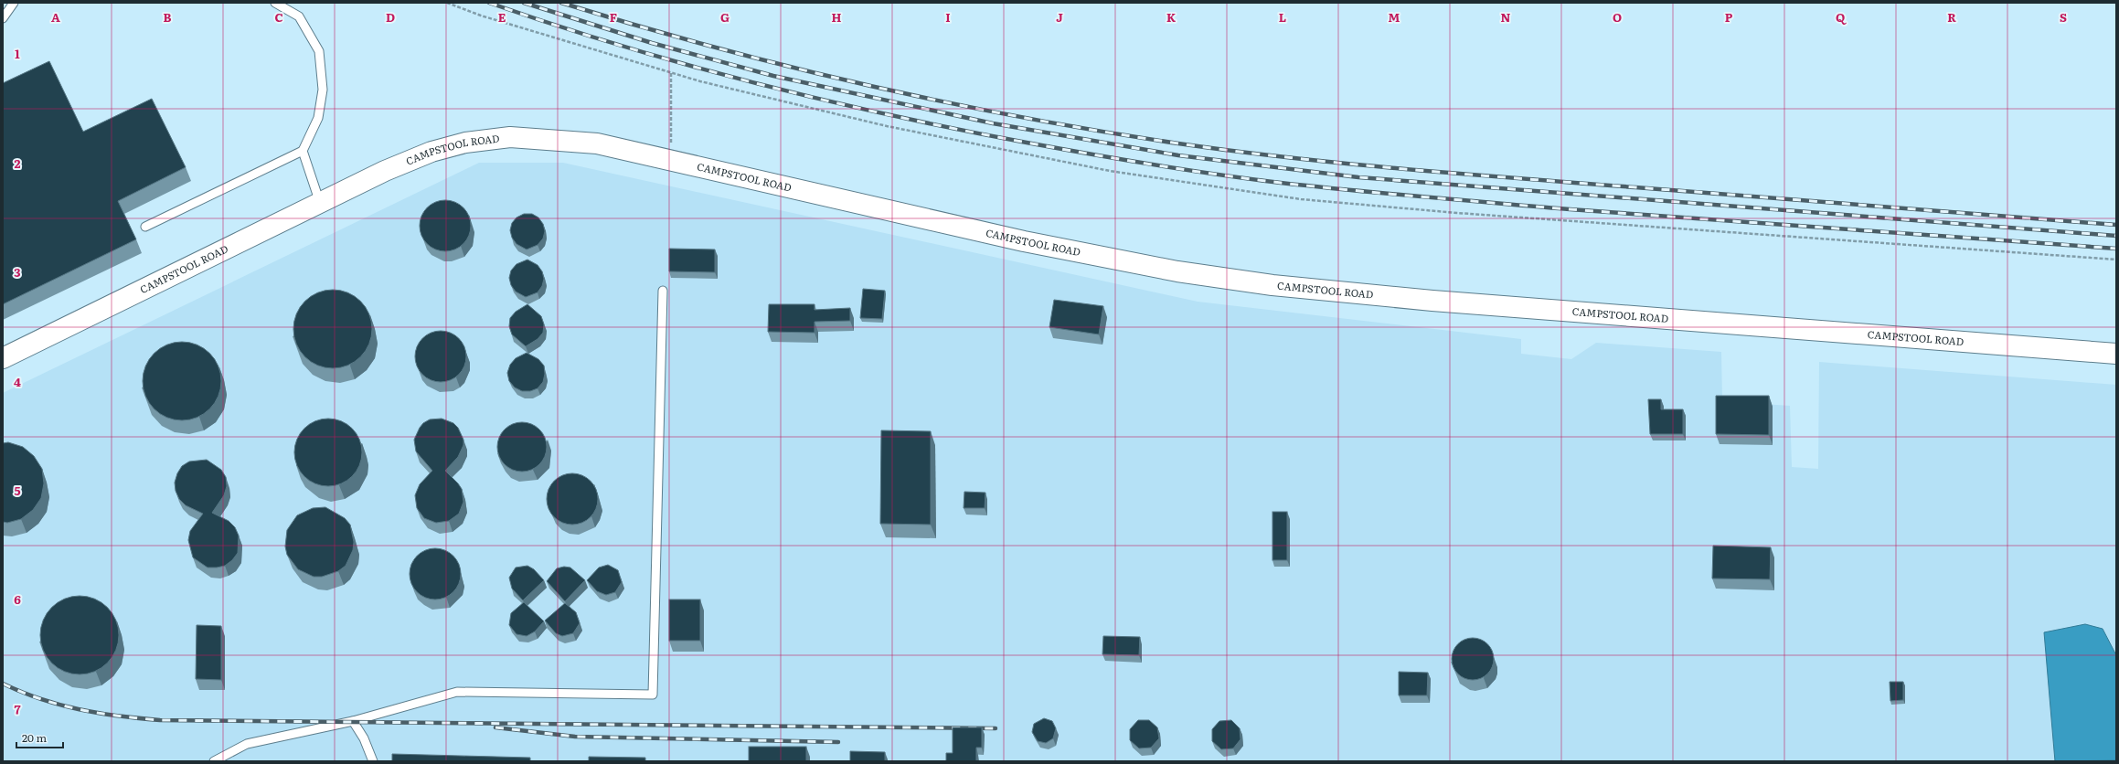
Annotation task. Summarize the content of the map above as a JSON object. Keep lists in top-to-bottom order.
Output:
{
  "streets": {
    "main road": ["CAMPSTOOL ROAD"]
  },
  "scale_bar": "20 m",
  "grid": {
    "columns": [
      "A",
      "B",
      "C",
      "D",
      "E",
      "F",
      "G",
      "H",
      "I",
      "J",
      "K",
      "L",
      "M",
      "N",
      "O",
      "P",
      "Q",
      "R",
      "S"
    ],
    "rows": [
      "1",
      "2",
      "3",
      "4",
      "5",
      "6",
      "7"
    ]
  }
}
